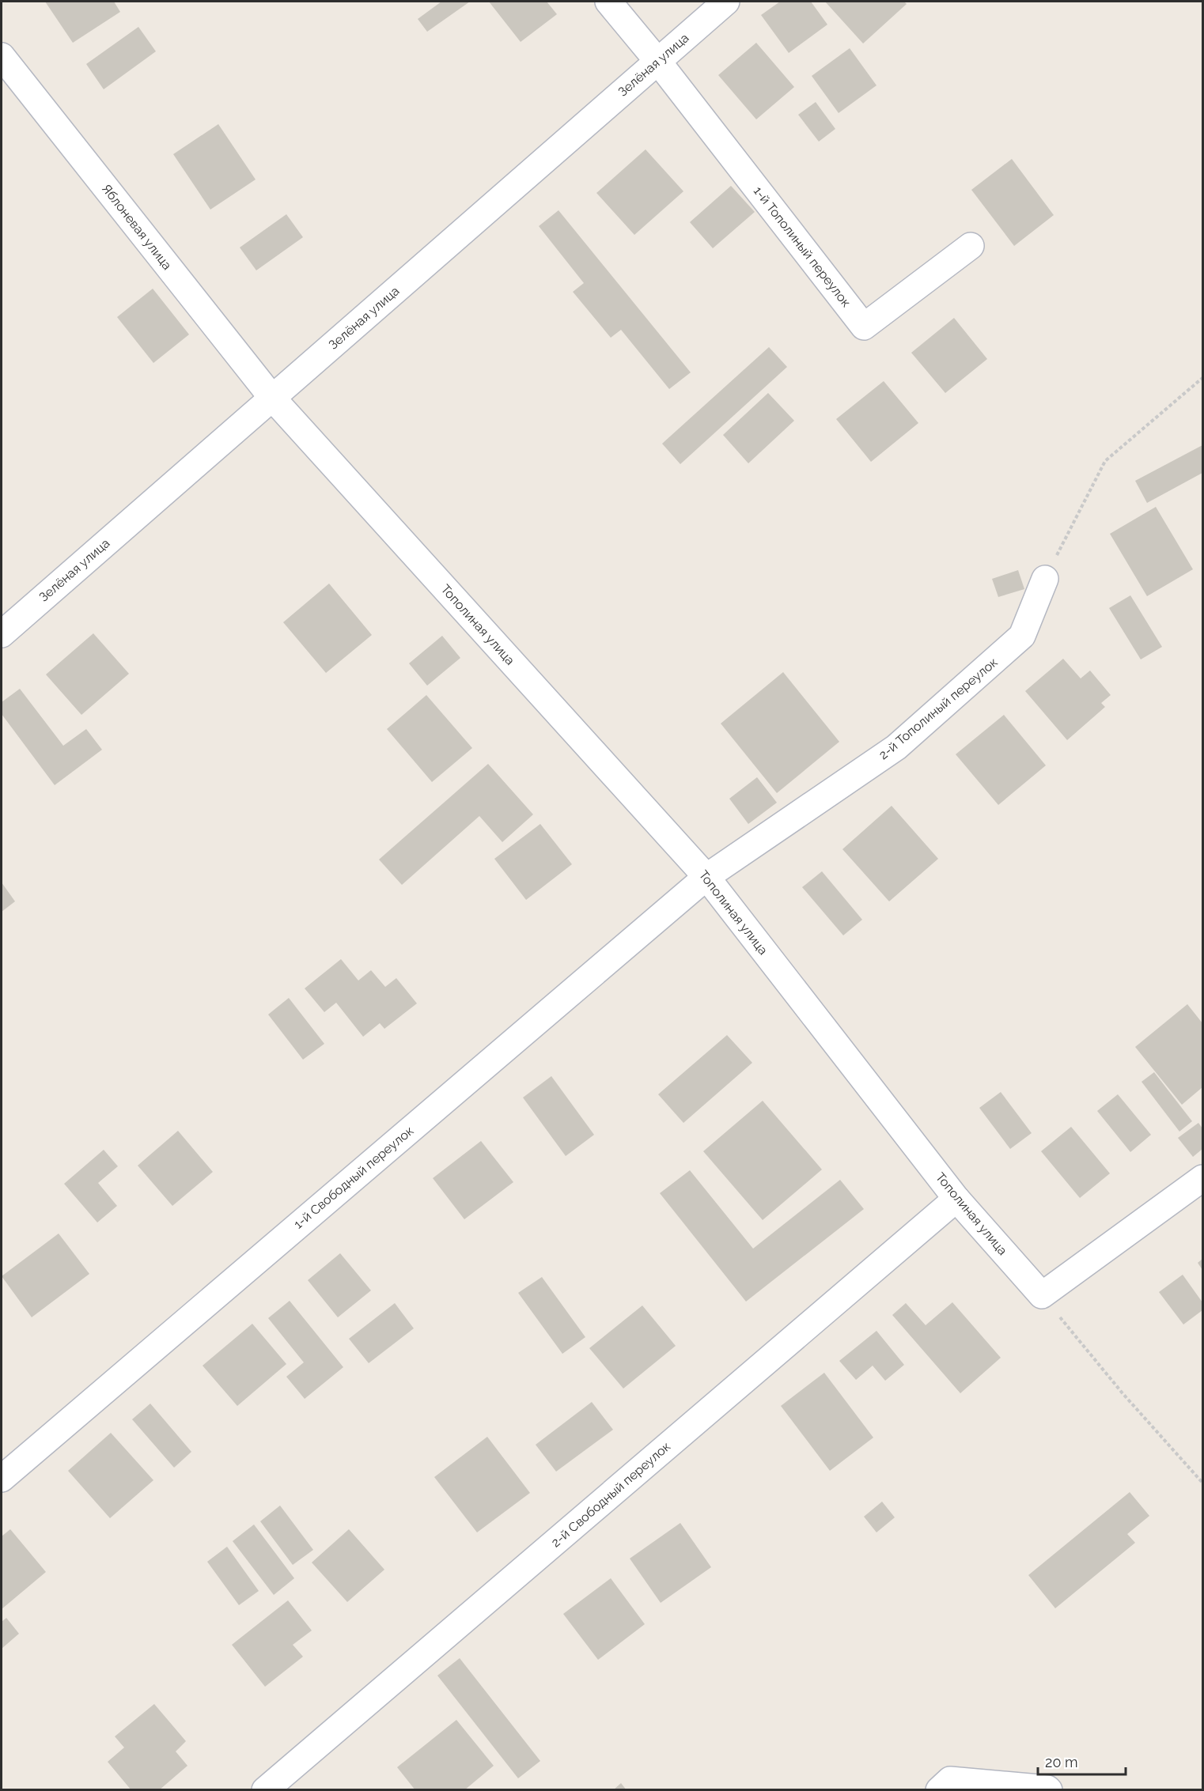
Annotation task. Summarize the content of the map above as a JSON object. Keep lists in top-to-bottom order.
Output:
{
  "streets": {
    "street": [
      "Зелёная улица",
      "Яблоневая улица",
      "1-й Тополиный переулок",
      "Тополиная улица",
      "2-й Тополиный переулок",
      "1-й Свободный переулок",
      "2-й Свободный переулок"
    ]
  },
  "crossings": [
    ["Зелёная улица", "Яблоневая улица"],
    ["Зелёная улица", "1-й Тополиный переулок"],
    ["Зелёная улица", "Тополиная улица"],
    ["Яблоневая улица", "Тополиная улица"],
    ["Тополиная улица", "2-й Тополиный переулок"],
    ["Тополиная улица", "1-й Свободный переулок"],
    ["Тополиная улица", "2-й Свободный переулок"],
    ["2-й Тополиный переулок", "1-й Свободный переулок"]
  ],
  "scale_bar": "20 m"
}
